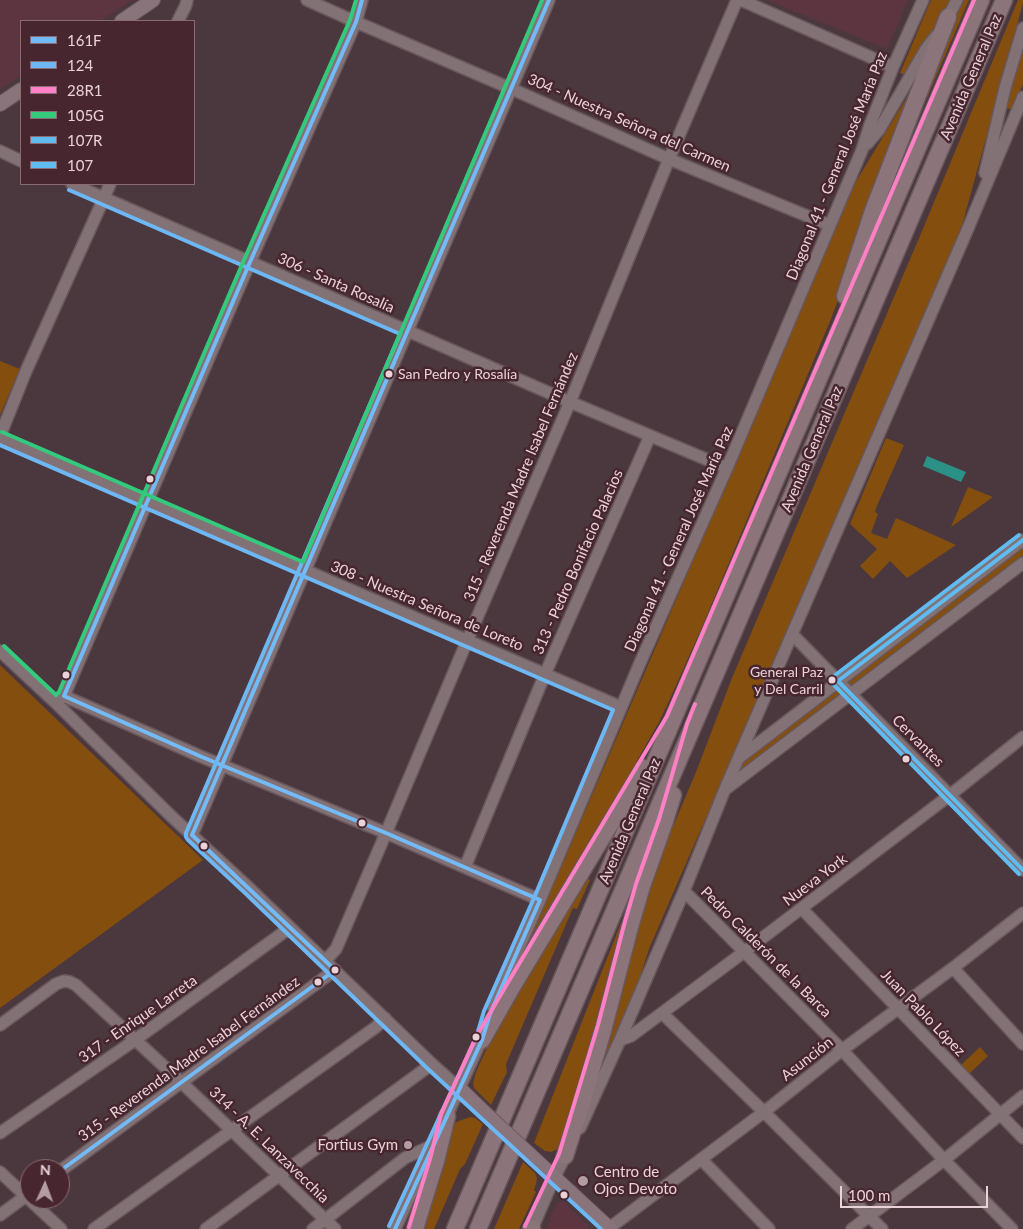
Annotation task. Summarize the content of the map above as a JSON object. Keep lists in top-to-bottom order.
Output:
{
  "streets": {
    "highway": ["Avenida General Paz"],
    "street": [
      "304 - Nuestra Señora del Carmen",
      "Diagonal 41 - General José María Paz",
      "306 - Santa Rosalía",
      "315 - Reverenda Madre Isabel Fernández",
      "313 - Pedro Bonifacio Palacios",
      "308 - Nuestra Señora de Loreto",
      "Cervantes",
      "Nueva York",
      "Pedro Calderón de la Barca",
      "Juan Pablo López",
      "317 - Enrique Larreta",
      "Asunción",
      "314 - A. E. Lanzavecchia"
    ]
  },
  "crossings": [
    ["Avenida General Paz", "Cervantes"],
    ["Avenida General Paz", "Nueva York"],
    ["Avenida General Paz", "Pedro Calderón de la Barca"],
    ["304 - Nuestra Señora del Carmen", "Diagonal 41 - General José María Paz"],
    ["304 - Nuestra Señora del Carmen", "315 - Reverenda Madre Isabel Fernández"],
    ["Diagonal 41 - General José María Paz", "306 - Santa Rosalía"],
    ["Diagonal 41 - General José María Paz", "308 - Nuestra Señora de Loreto"],
    ["306 - Santa Rosalía", "315 - Reverenda Madre Isabel Fernández"],
    ["306 - Santa Rosalía", "313 - Pedro Bonifacio Palacios"],
    ["315 - Reverenda Madre Isabel Fernández", "308 - Nuestra Señora de Loreto"],
    ["315 - Reverenda Madre Isabel Fernández", "314 - A. E. Lanzavecchia"],
    ["313 - Pedro Bonifacio Palacios", "308 - Nuestra Señora de Loreto"],
    ["Cervantes", "Nueva York"],
    ["Nueva York", "Pedro Calderón de la Barca"],
    ["Nueva York", "Juan Pablo López"],
    ["Pedro Calderón de la Barca", "Asunción"],
    ["Juan Pablo López", "Asunción"],
    ["317 - Enrique Larreta", "314 - A. E. Lanzavecchia"]
  ],
  "places": [
    "San Pedro y Rosalía",
    "General Paz y Del Carril",
    "Fortius Gym",
    "Centro de Ojos Devoto"
  ],
  "lines": [
    "transit line 161F",
    "transit line 28R1",
    "transit line 105G",
    "transit line 124",
    "transit line 107",
    "transit line 107R"
  ],
  "legend": [
    "161F",
    "124",
    "28R1",
    "105G",
    "107R",
    "107"
  ],
  "scale_bar": "100 m",
  "north": "top"
}
